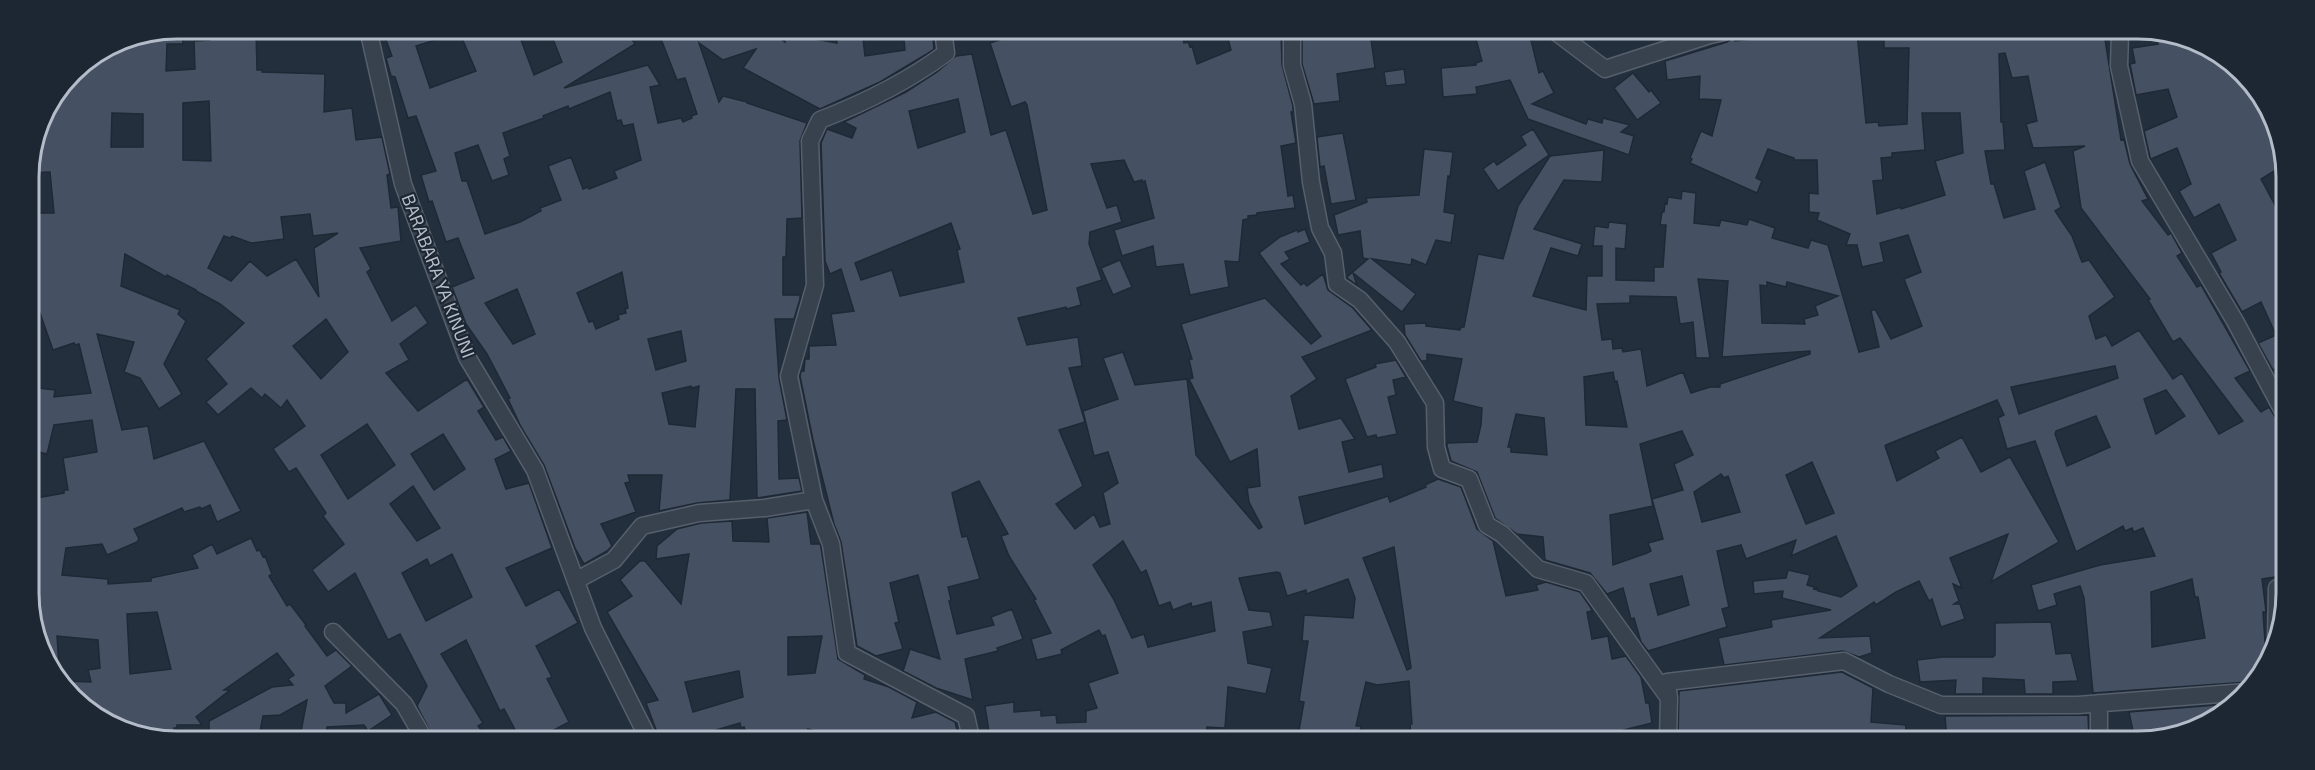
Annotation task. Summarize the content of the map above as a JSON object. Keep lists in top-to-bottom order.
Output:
{
  "streets": {
    "street": ["BARABARA YA KINUNI"]
  }
}
